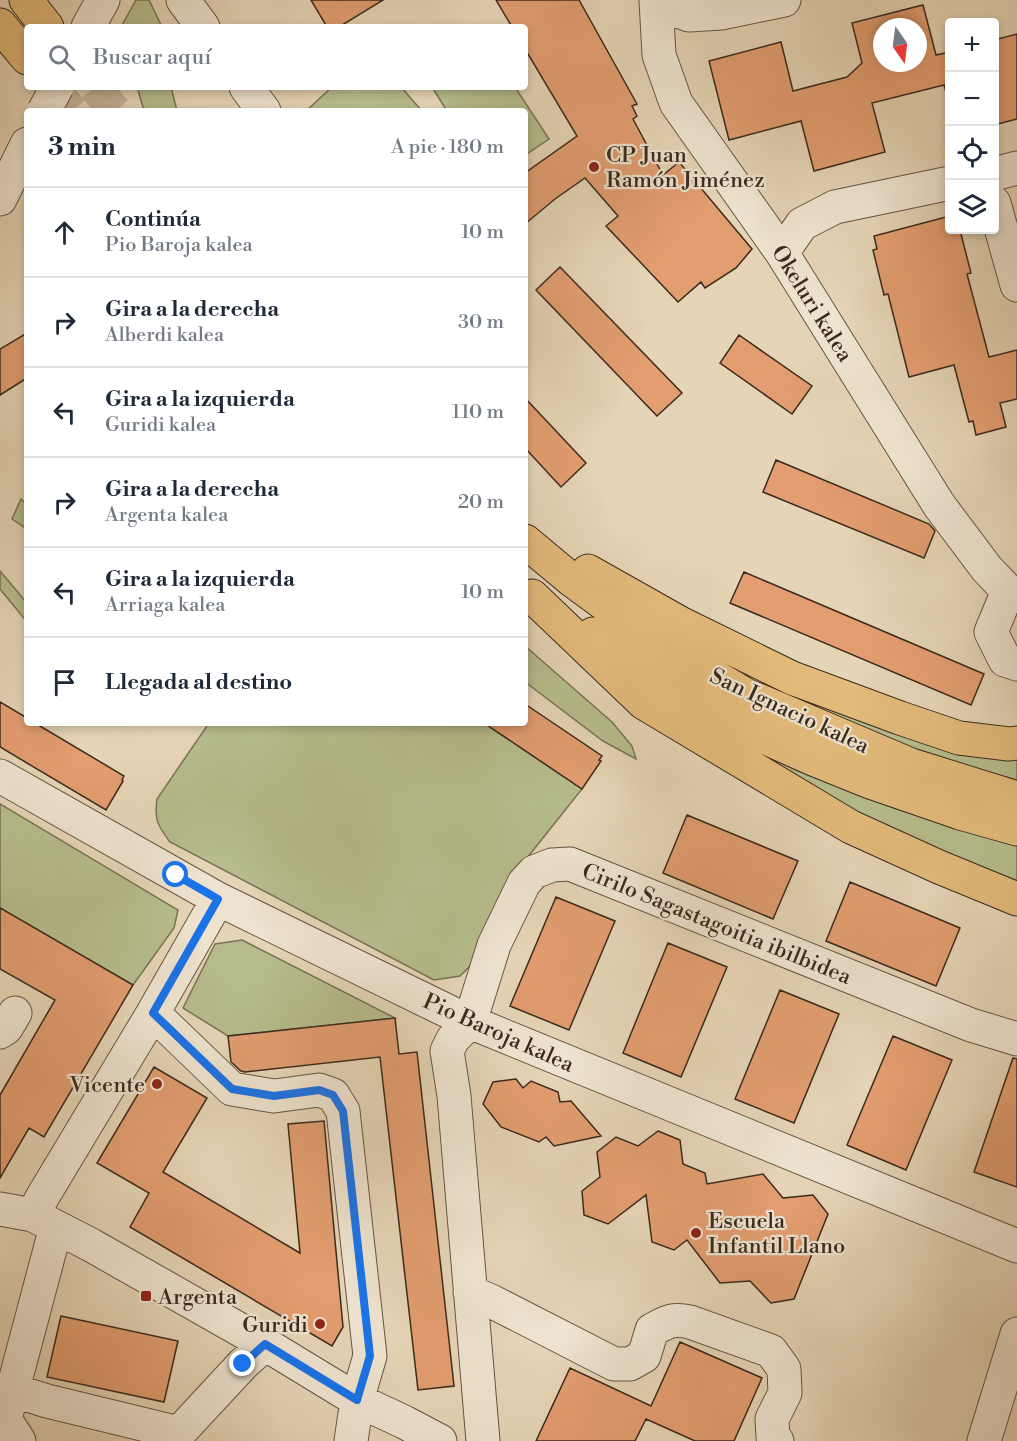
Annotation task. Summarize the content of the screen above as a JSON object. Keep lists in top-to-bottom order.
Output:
{
  "streets": {
    "main road": ["San Ignacio kalea"],
    "street": ["Okeluri kalea", "Cirilo Sagastagoitia ibilbidea", "Pio Baroja kalea"]
  },
  "crossings": [
    ["Cirilo Sagastagoitia ibilbidea", "Pio Baroja kalea"]
  ],
  "places": {
    "other": [
      "CP Juan Ramón Jiménez",
      "Vicente",
      "Escuela Infantil Llano",
      "Guridi"
    ],
    "transit": ["Argenta"]
  },
  "north": "bottom",
  "page": {
    "map_buttons": ["+", "−"],
    "search": "Buscar aquí",
    "heading": ["3 min", "A pie · 180 m"],
    "list": [
      ["Continúa", "Pio Baroja kalea", "10 m"],
      ["Gira a la derecha", "Alberdi kalea", "30 m"],
      ["Gira a la izquierda", "Guridi kalea", "110 m"],
      ["Gira a la derecha", "Argenta kalea", "20 m"],
      ["Gira a la izquierda", "Arriaga kalea", "10 m"],
      "Llegada al destino"
    ]
  }
}
